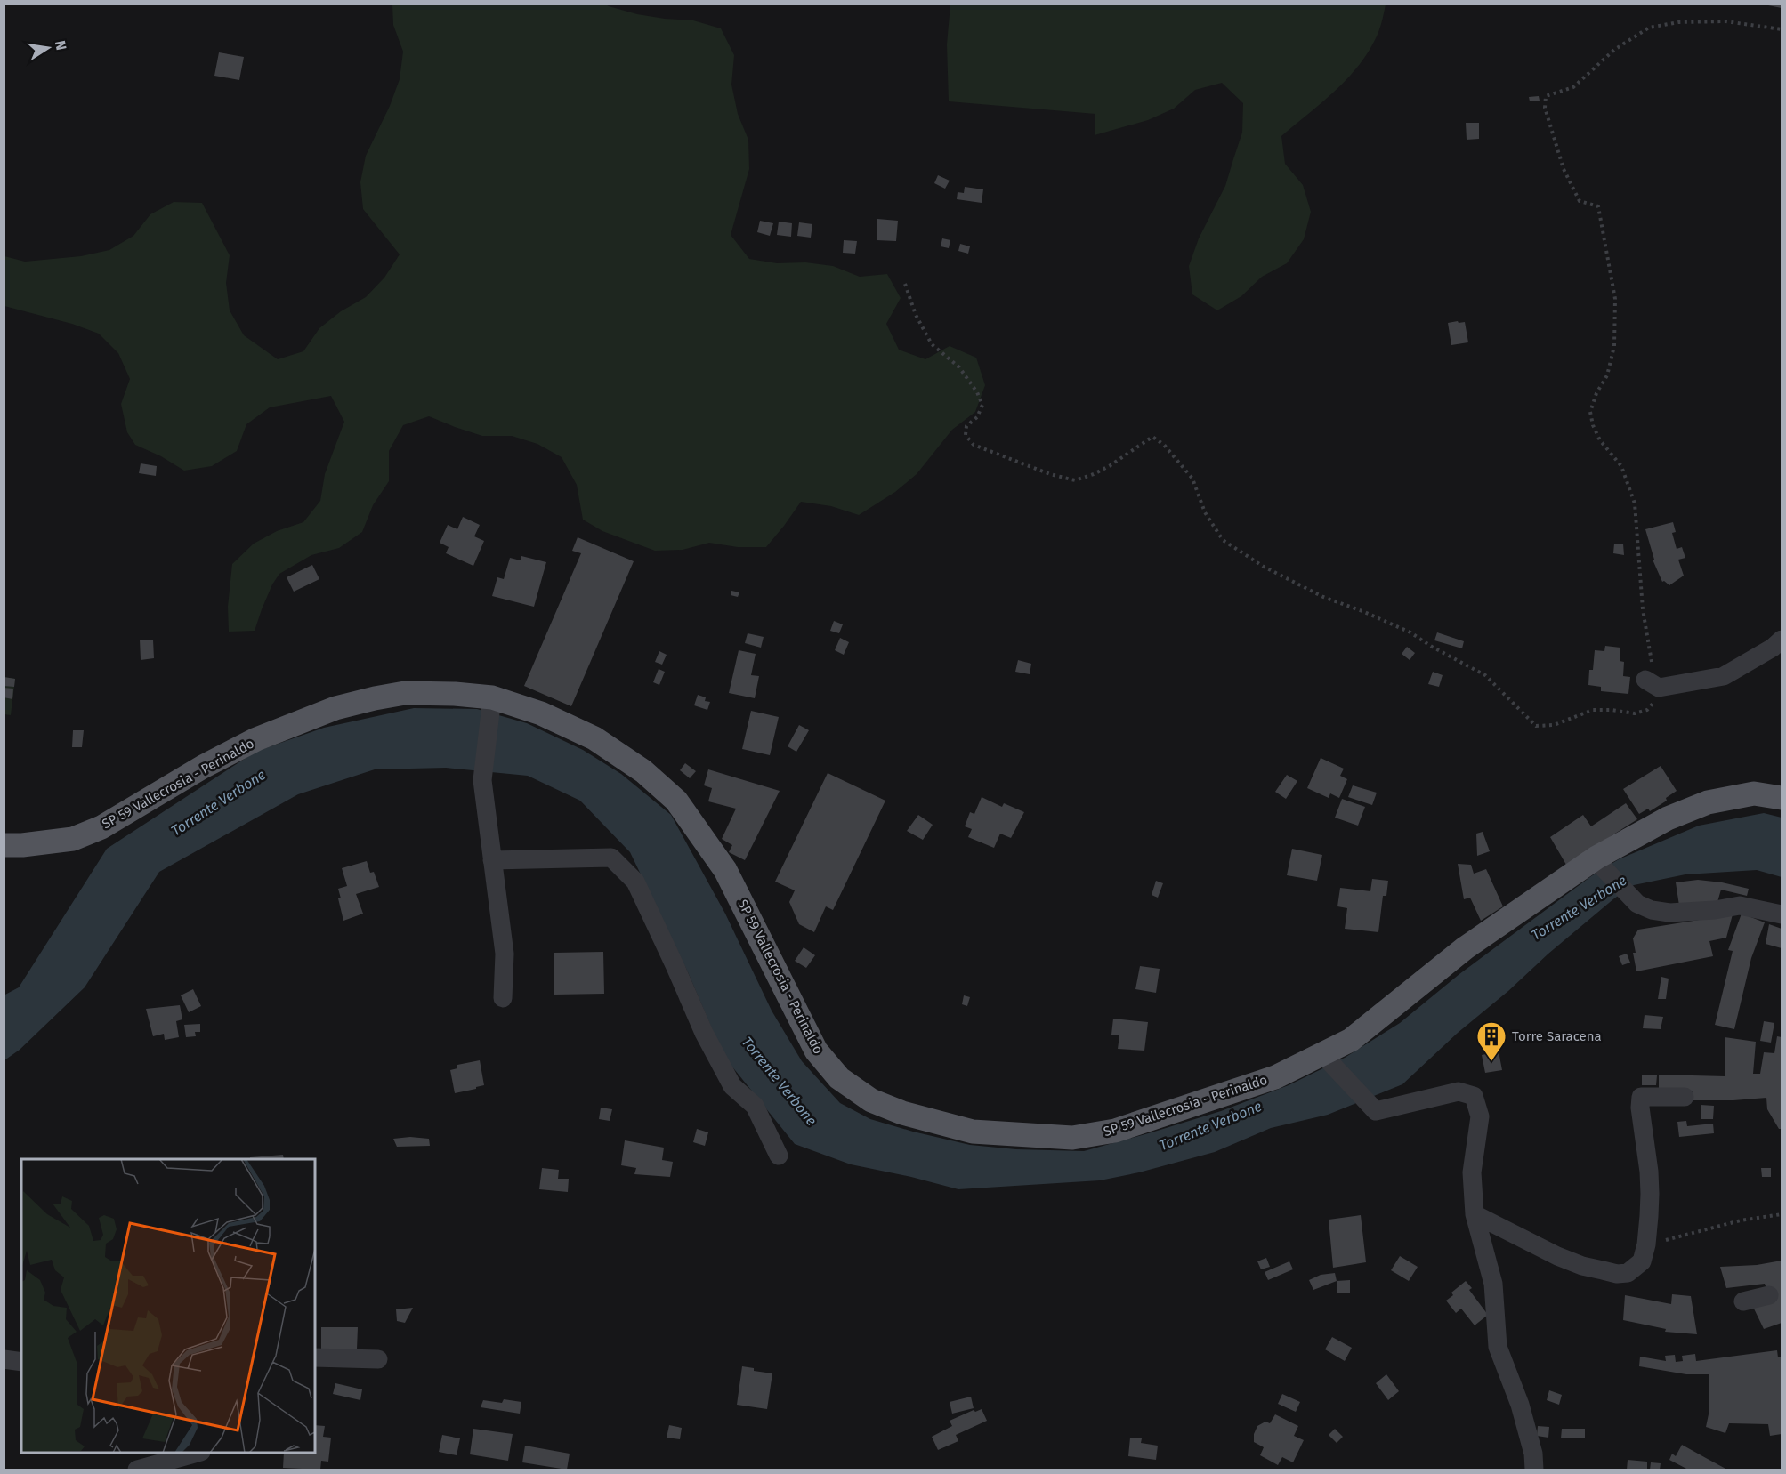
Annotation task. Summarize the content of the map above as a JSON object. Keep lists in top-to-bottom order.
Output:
{
  "streets": {
    "main road": ["SP 59 Vallecrosia - Perinaldo"]
  },
  "water": ["Torrente Verbone"],
  "places": {
    "building": ["Torre Saracena"]
  },
  "north": "right"
}
